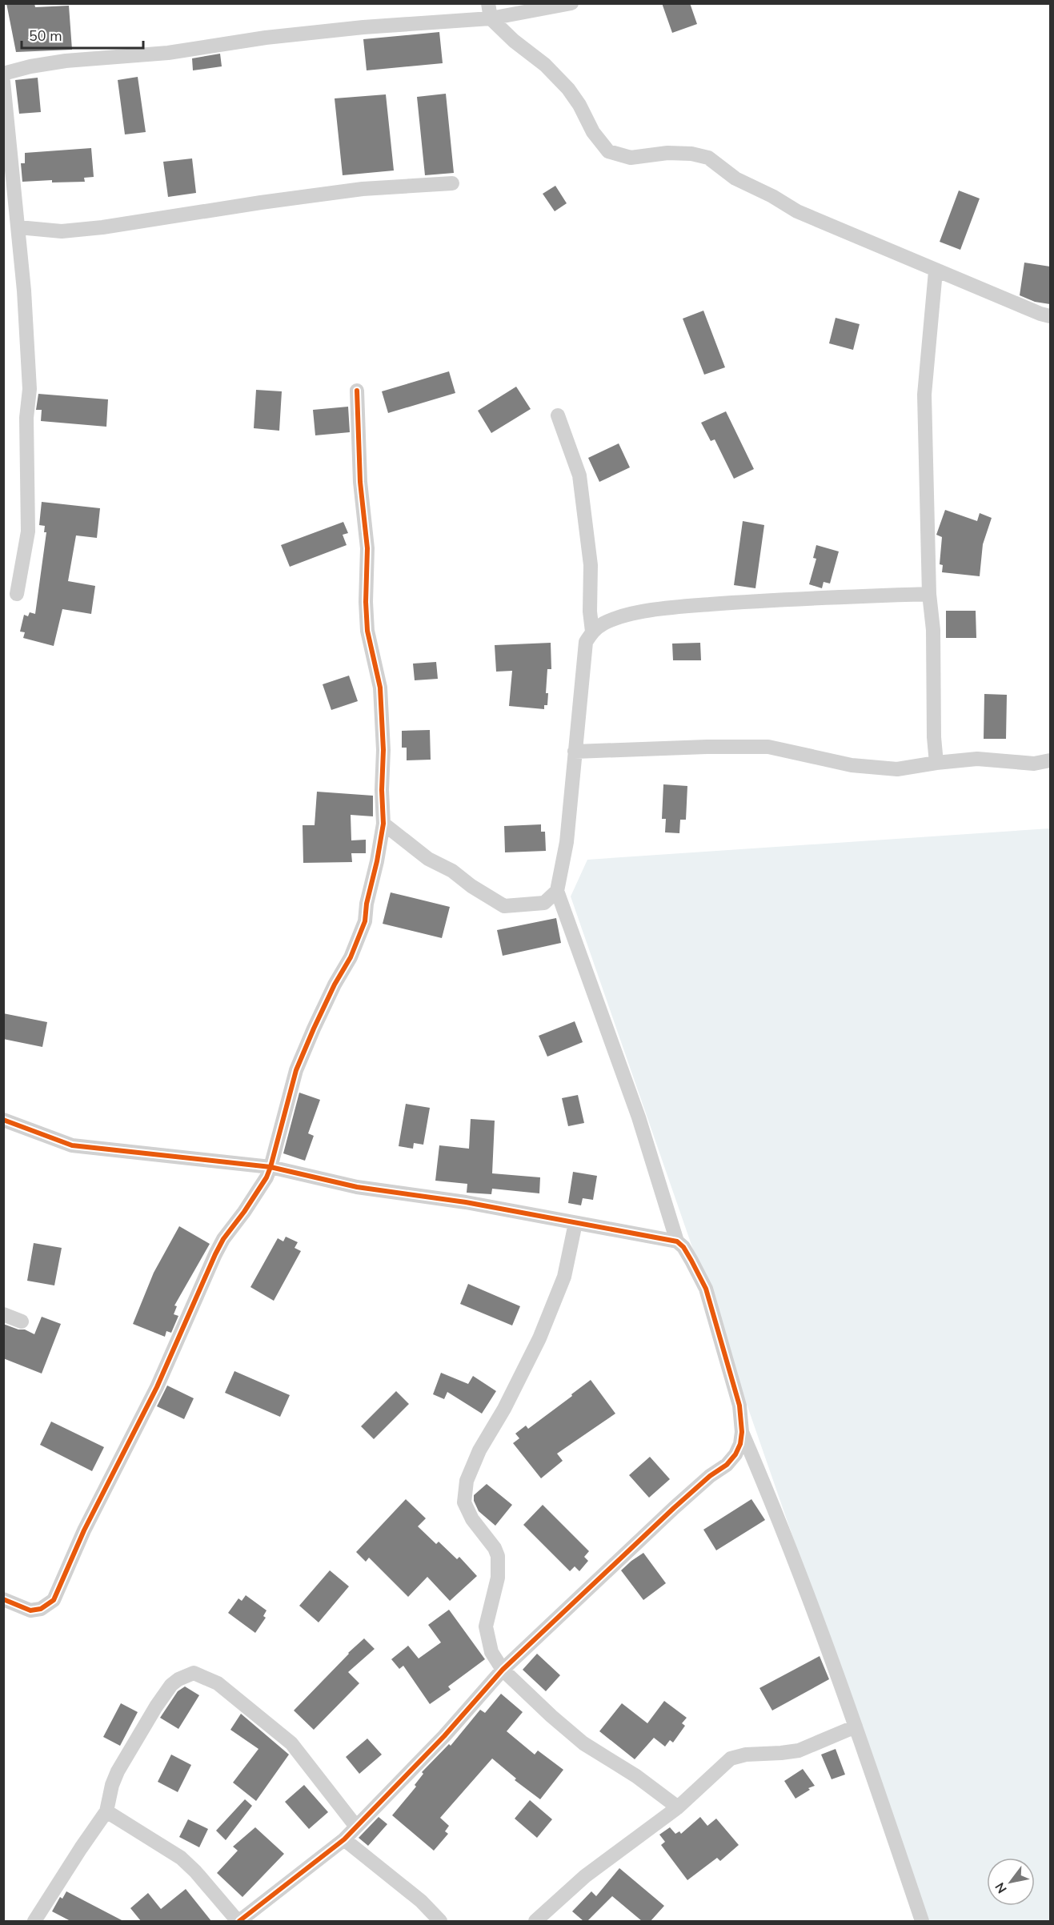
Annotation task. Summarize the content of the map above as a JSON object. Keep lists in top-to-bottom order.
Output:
{
  "scale_bar": "50 m",
  "north": "bottom left"
}
